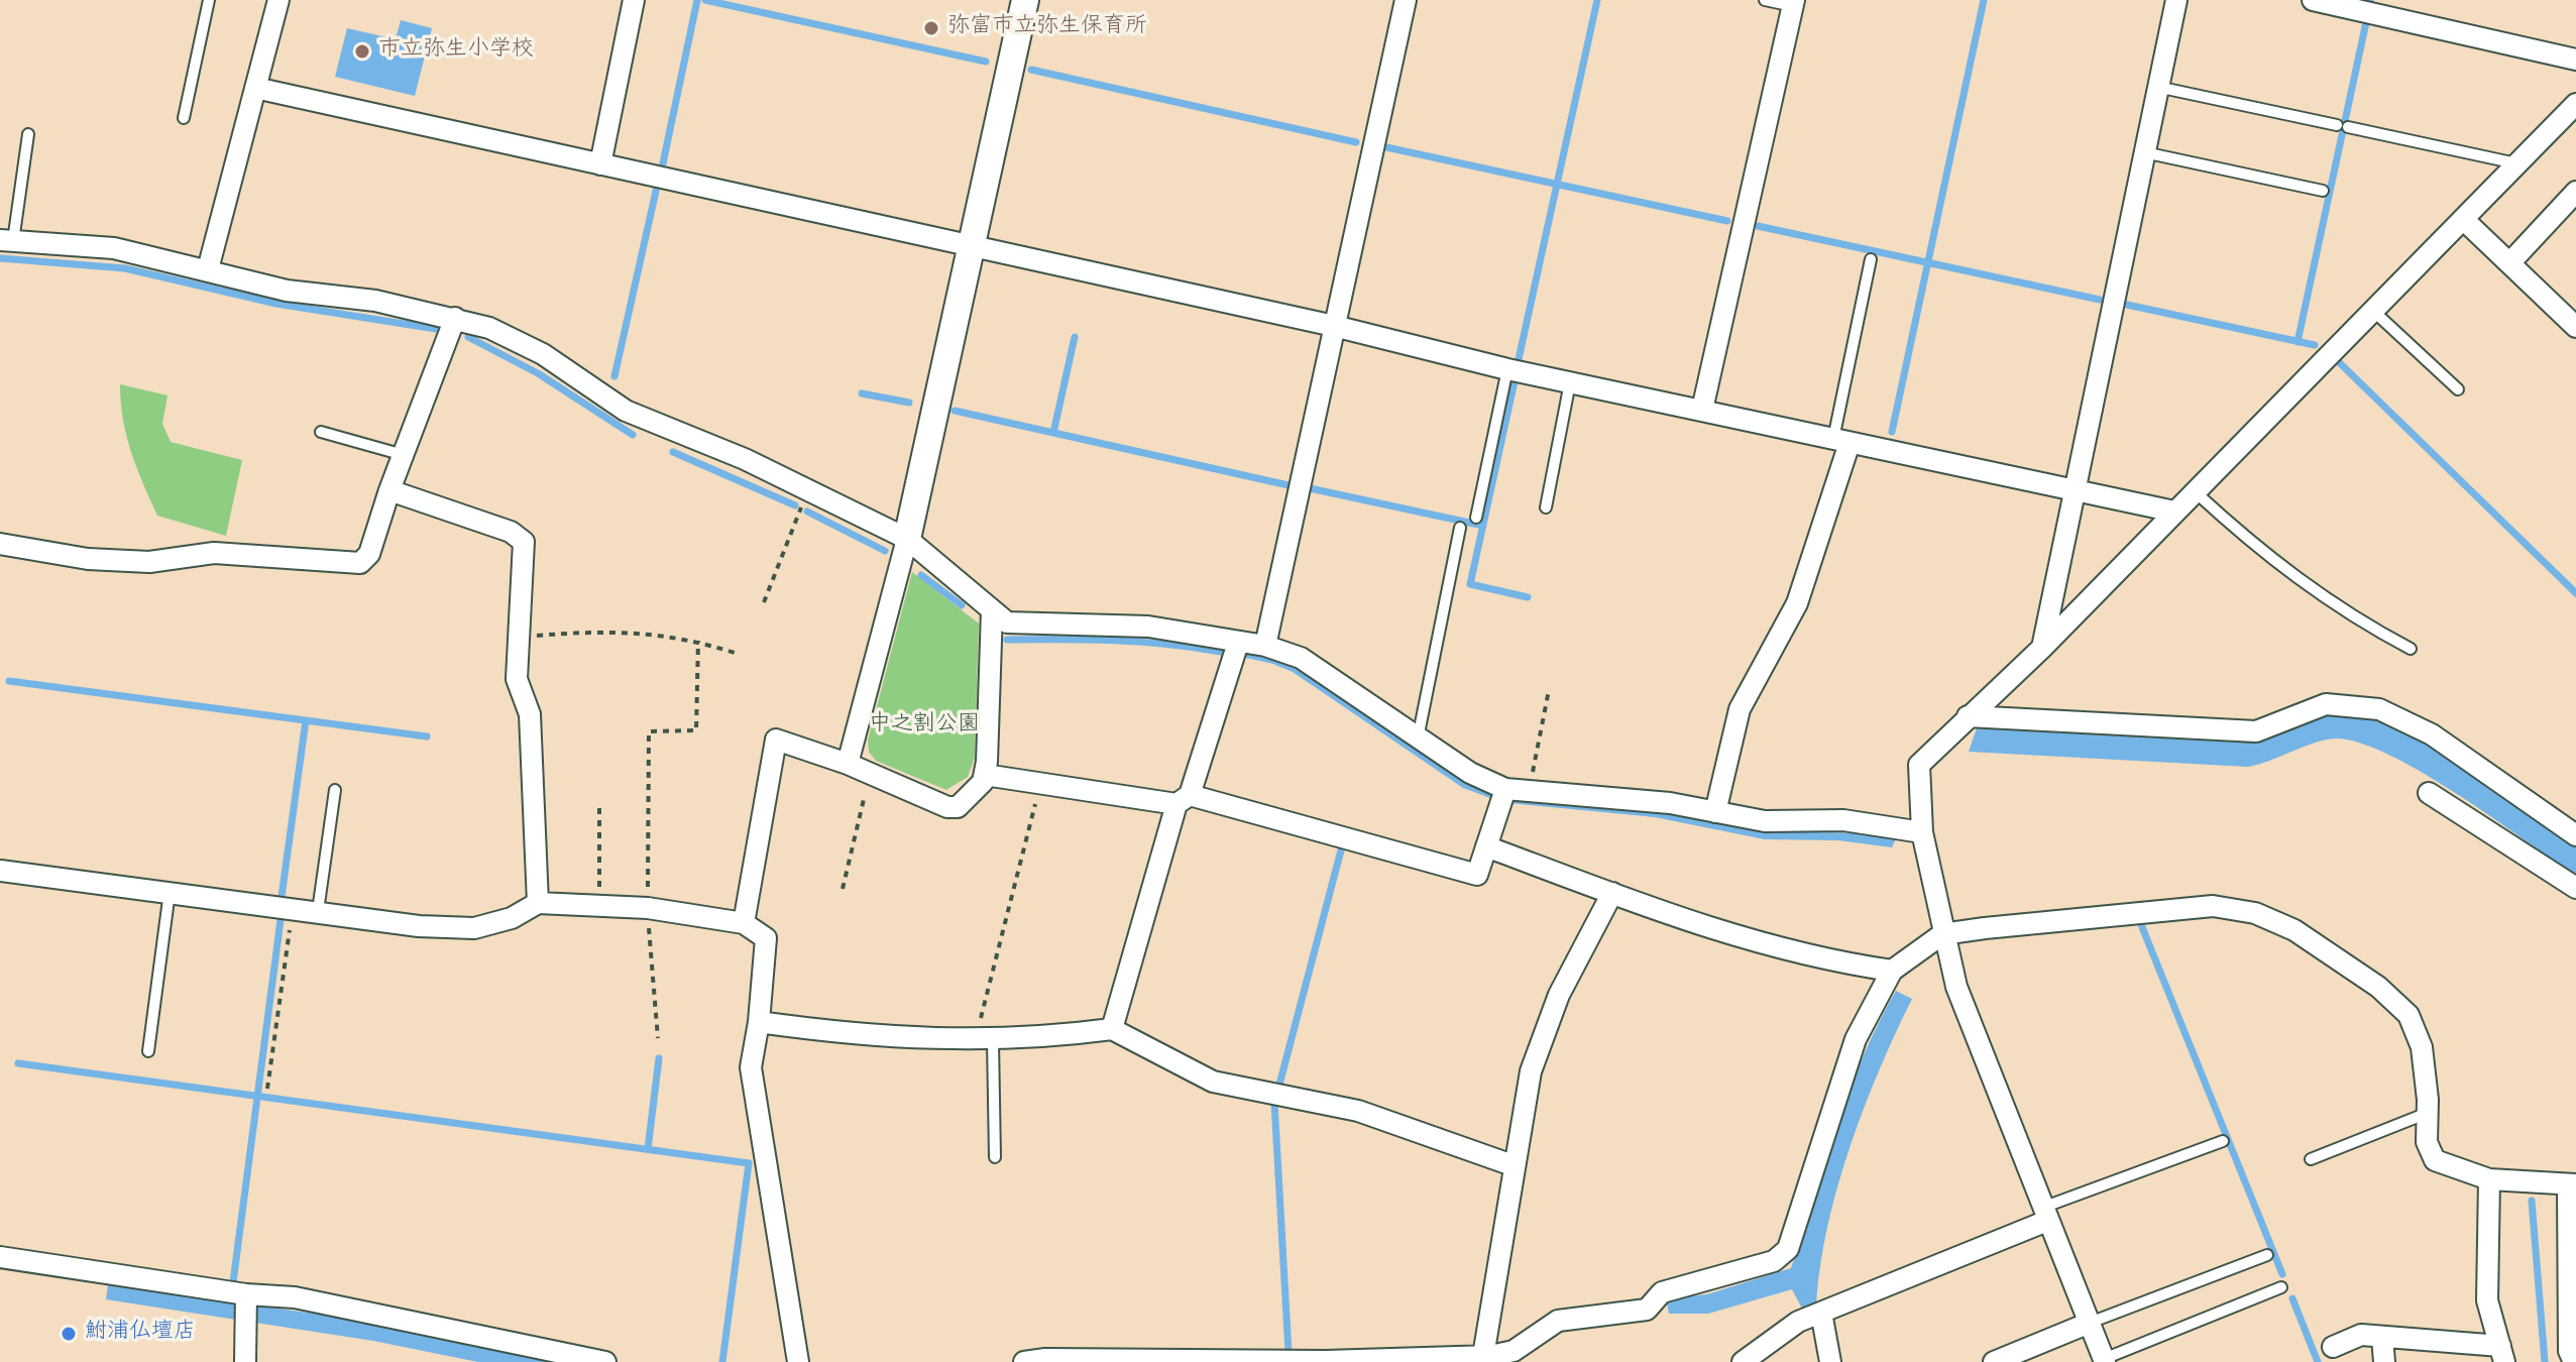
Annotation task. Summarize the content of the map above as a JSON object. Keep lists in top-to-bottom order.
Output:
{
  "parks": ["中之割公園"],
  "places": ["弥富市立弥生保育所", "市立弥生小学校", "鮒浦仏壇店"]
}
